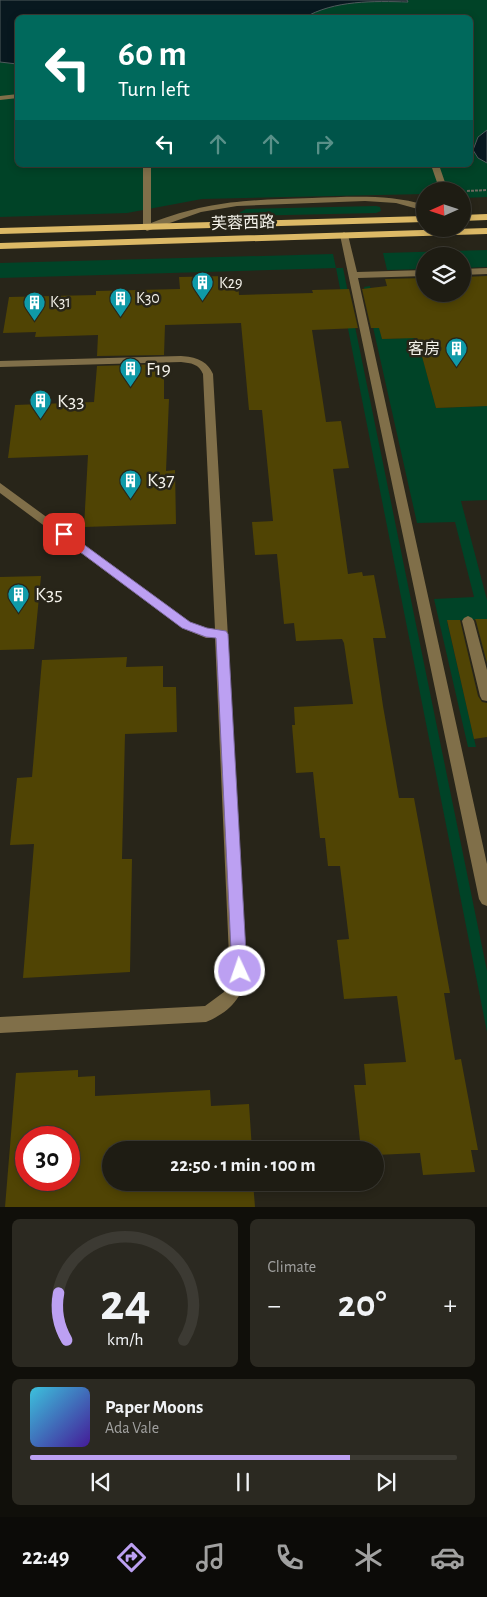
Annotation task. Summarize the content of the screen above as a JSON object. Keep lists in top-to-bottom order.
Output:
{
  "streets": {
    "main road": ["芙蓉西路"]
  },
  "places": {
    "building": [
      "K29",
      "K30",
      "K31",
      "客房",
      "F19",
      "K33",
      "K37",
      "K35"
    ]
  },
  "north": "left",
  "page": {
    "turn": ["60 m", "Turn left"],
    "limit": "30",
    "trip": "22:50 · 1 min · 100 m",
    "tile": "Climate",
    "heat": ["−", "20°", "+"],
    "song": ["Paper Moons", "Ada Vale"],
    "tabs": "22:49",
    "gauge": ["24", "km/h"]
  }
}
